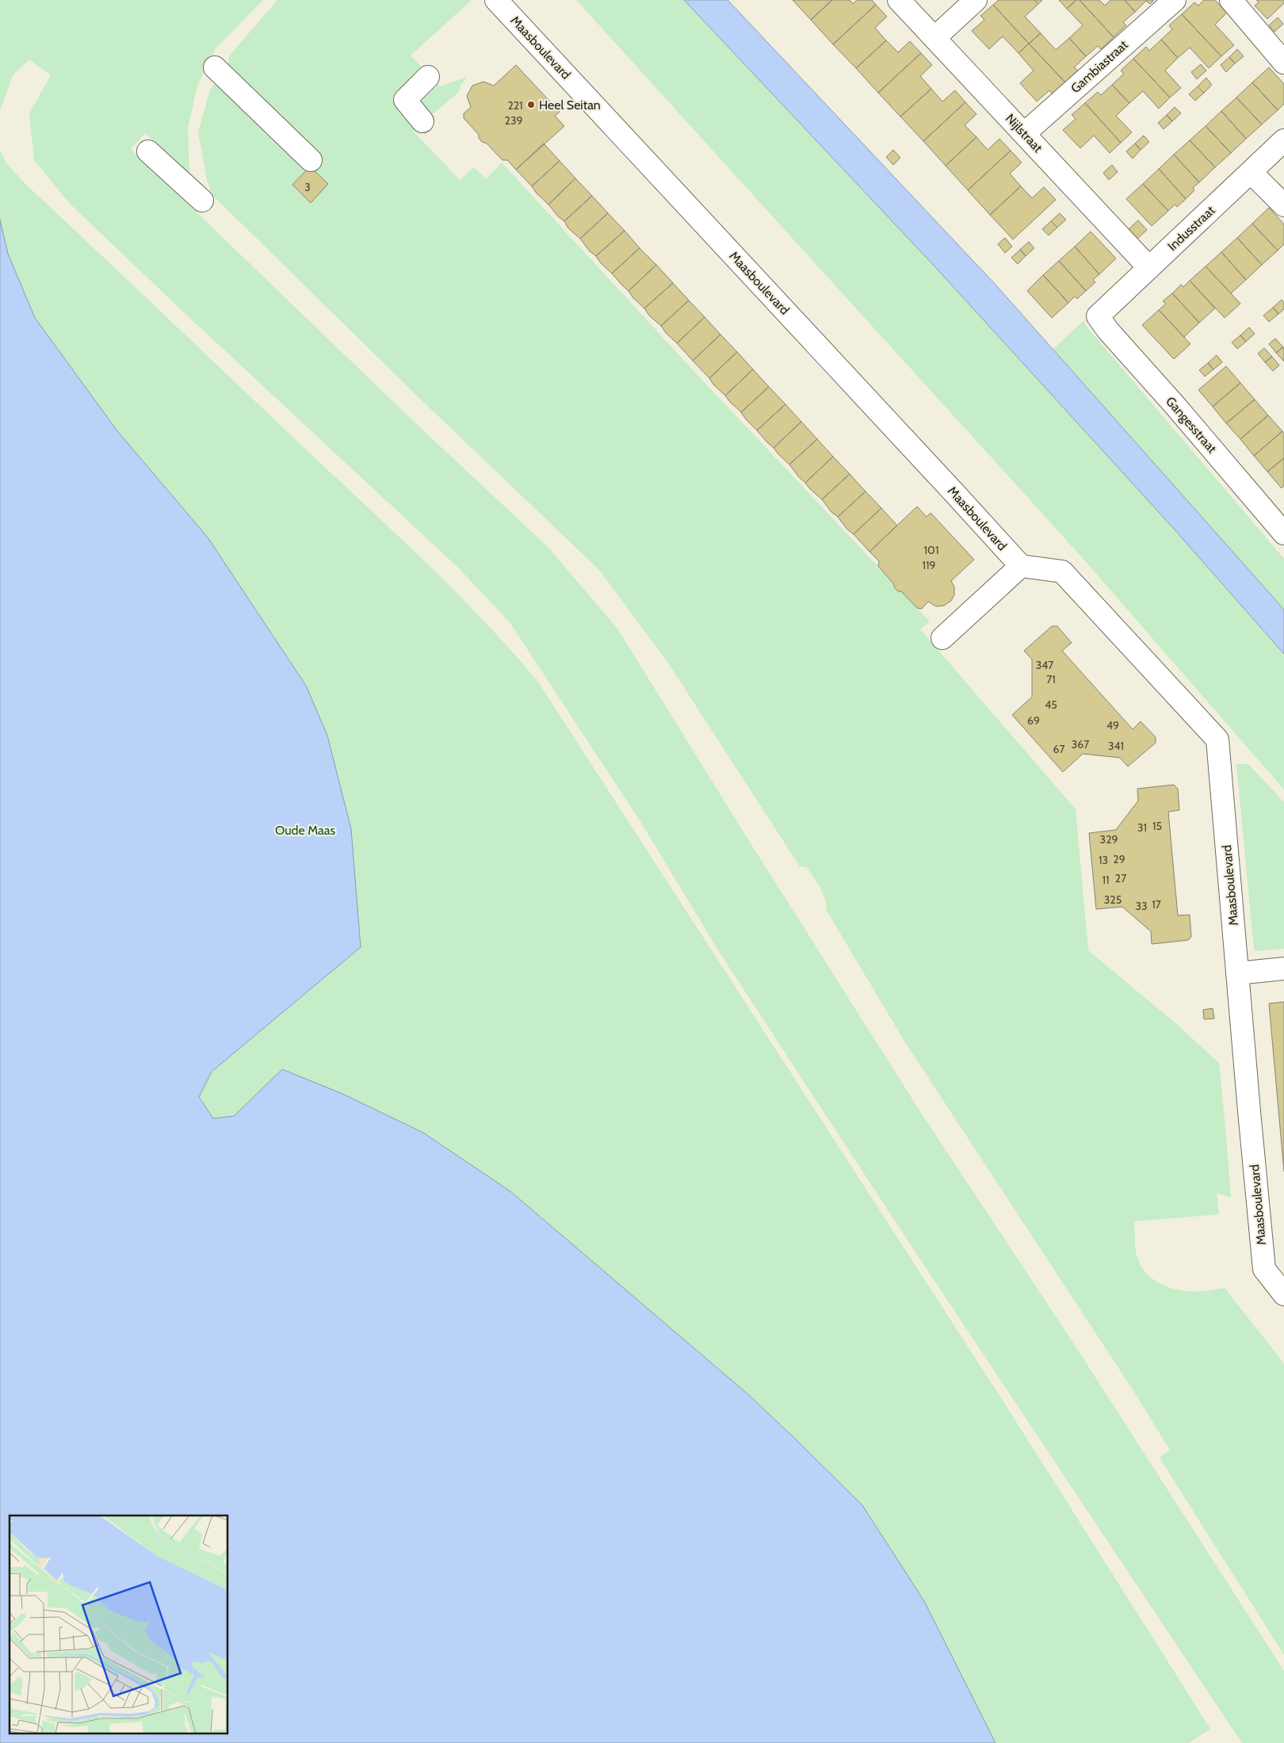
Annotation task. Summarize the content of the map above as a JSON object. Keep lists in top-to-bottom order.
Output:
{
  "streets": {
    "street": [
      "Maasboulevard",
      "Gambiastraat",
      "Nijlstraat",
      "Indusstraat",
      "Gangesstraat"
    ]
  },
  "crossings": [
    ["Gambiastraat", "Nijlstraat"],
    ["Nijlstraat", "Indusstraat"],
    ["Indusstraat", "Gangesstraat"]
  ],
  "parks": ["Oude Maas"],
  "places": ["Heel Seitan"],
  "house_numbers": [
    "221",
    "239",
    "3",
    "101",
    "119",
    "347",
    "71",
    "45",
    "69",
    "49",
    "367",
    "341",
    "67",
    "15",
    "31",
    "329",
    "29",
    "13",
    "27",
    "11",
    "325",
    "17",
    "33"
  ]
}
